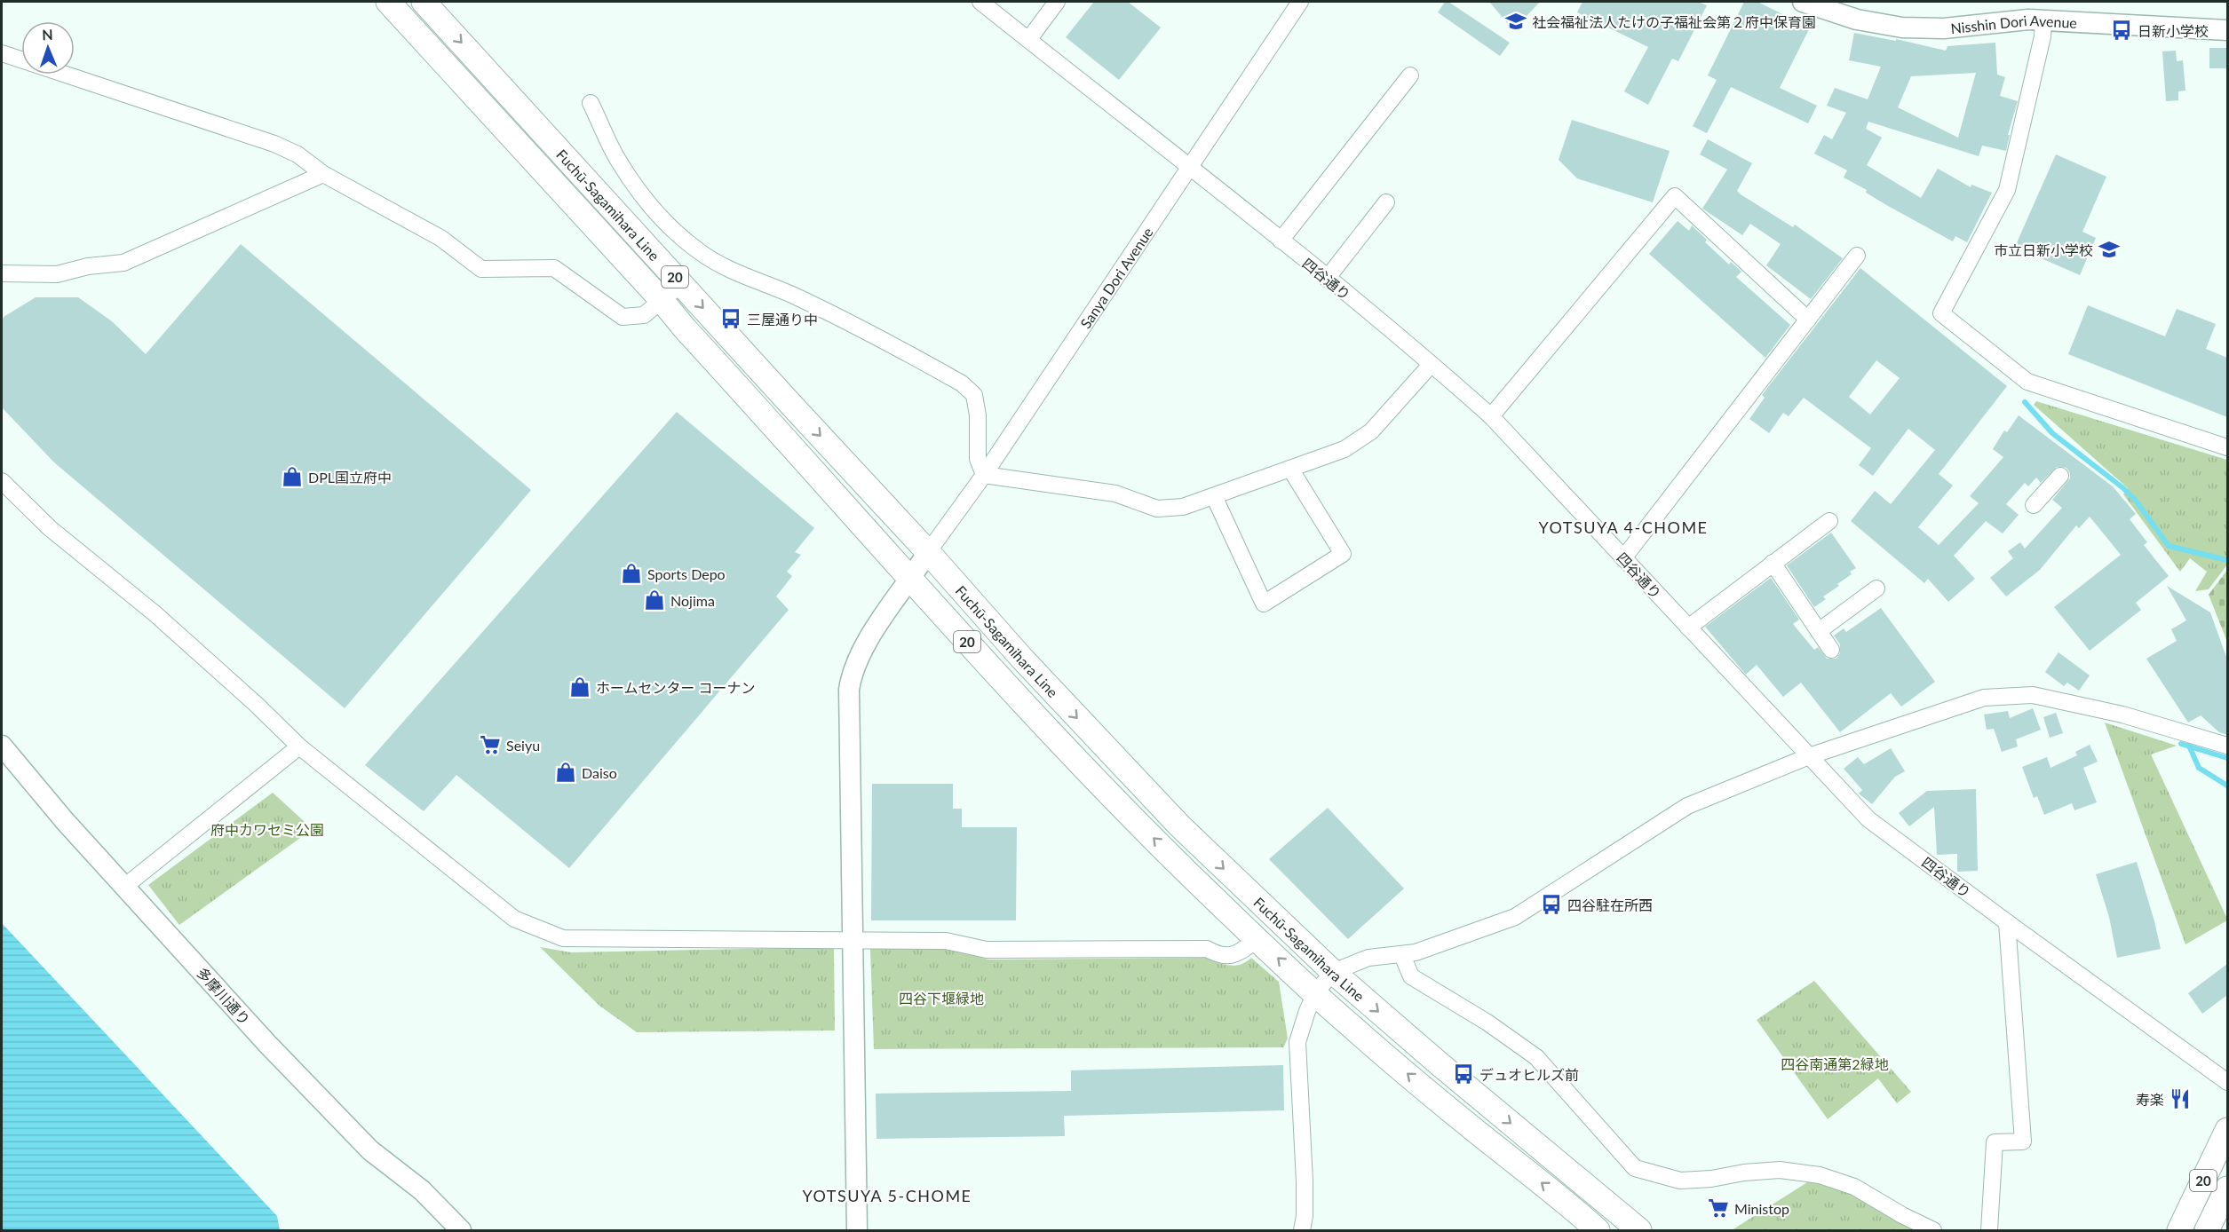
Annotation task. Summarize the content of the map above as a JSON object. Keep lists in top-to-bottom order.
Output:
{
  "streets": {
    "main road": ["Fuchū-Sagamihara Line", "20"],
    "street": [
      "Nisshin Dori Avenue",
      "Sanya Dori Avenue",
      "四谷通り",
      "多摩川通り"
    ]
  },
  "crossings": [
    ["Fuchū-Sagamihara Line", "Sanya Dori Avenue"],
    ["Sanya Dori Avenue", "四谷通り"]
  ],
  "districts": ["YOTSUYA 4-CHOME", "YOTSUYA 5-CHOME"],
  "parks": ["府中カワセミ公園", "四谷下堰緑地", "四谷南通第2緑地"],
  "places": {
    "school or university": ["社会福祉法人たけの子福祉会第２府中保育園", "市立日新小学校"],
    "bus stop": [
      "日新小学校",
      "三屋通り中",
      "四谷駐在所西",
      "デュオヒルズ前"
    ],
    "shop": [
      "DPL国立府中",
      "Sports Depo",
      "Nojima",
      "ホームセンター コーナン",
      "Daiso"
    ],
    "supermarket": ["Seiyu", "Ministop"],
    "restaurant": ["寿楽"]
  },
  "north": "top"
}
